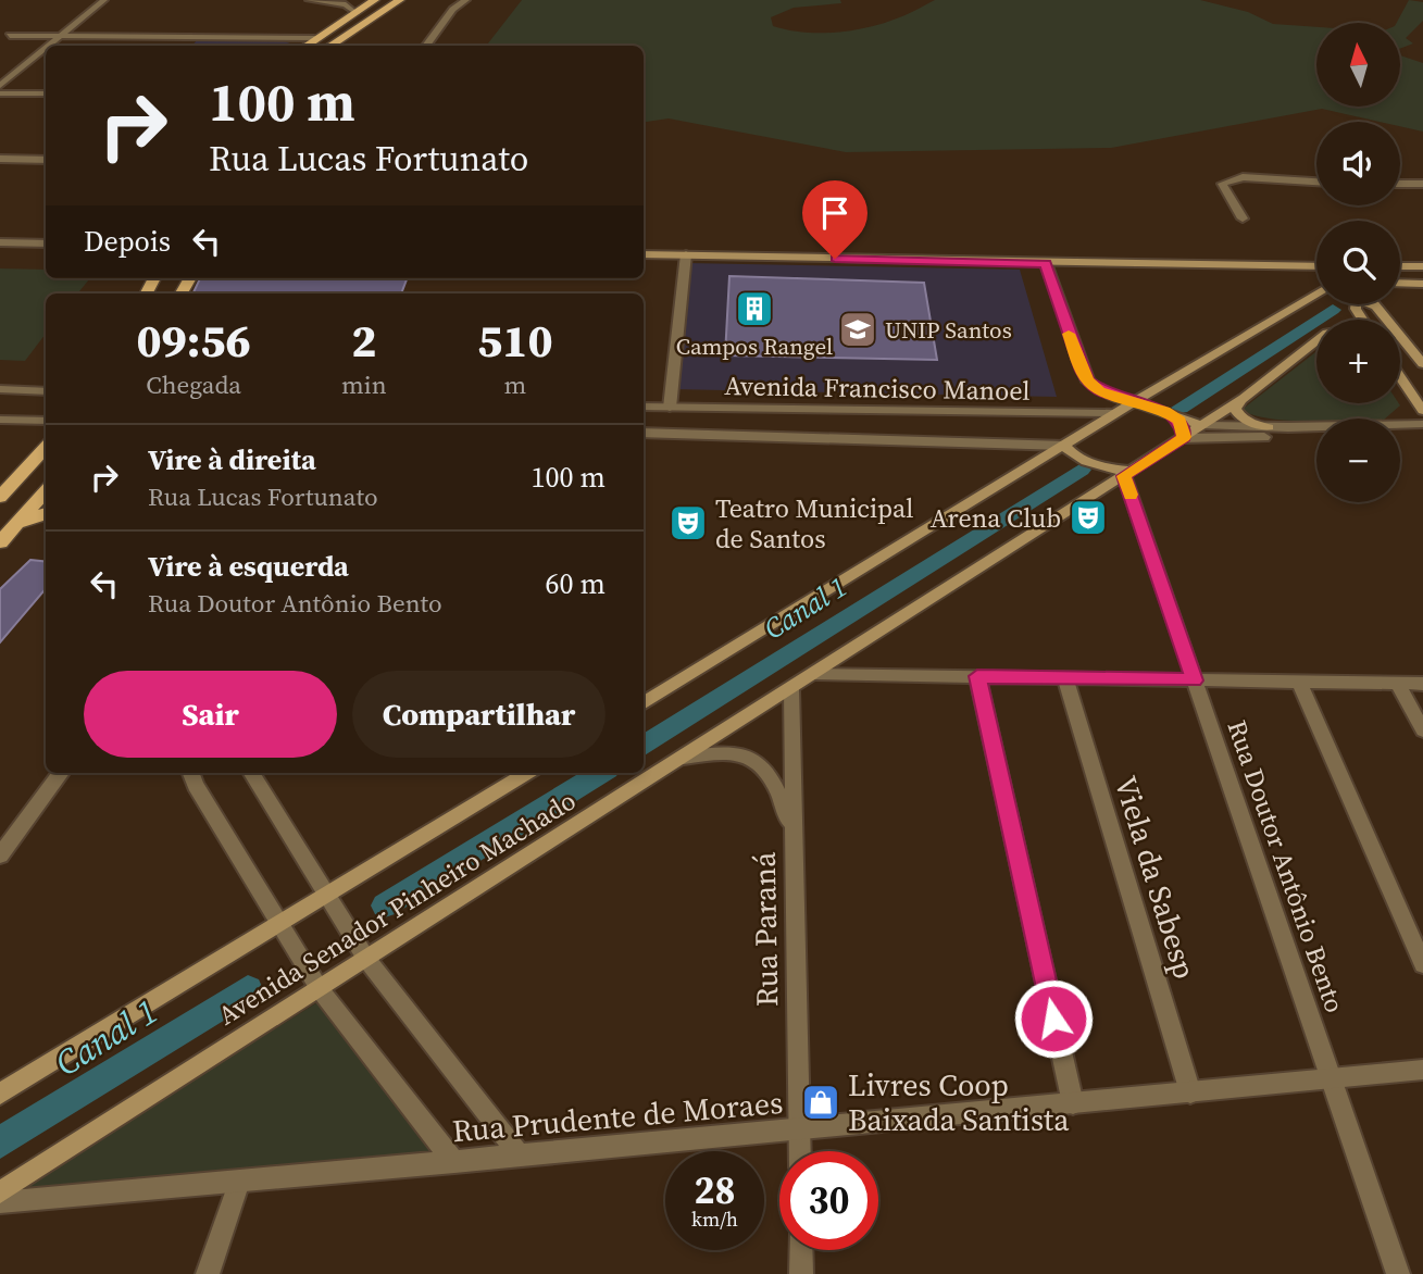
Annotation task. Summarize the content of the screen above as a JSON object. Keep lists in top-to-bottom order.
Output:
{
  "streets": {
    "main road": ["Avenida Senador Pinheiro Machado"],
    "street": [
      "Avenida Francisco Manoel",
      "Rua Doutor Antônio Bento",
      "Viela da Sabesp",
      "Rua Paraná",
      "Rua Prudente de Moraes"
    ]
  },
  "crossings": [
    ["Rua Doutor Antônio Bento", "Avenida Senador Pinheiro Machado"],
    ["Rua Doutor Antônio Bento", "Rua Prudente de Moraes"],
    ["Viela da Sabesp", "Rua Prudente de Moraes"],
    ["Avenida Senador Pinheiro Machado", "Rua Paraná"],
    ["Rua Paraná", "Rua Prudente de Moraes"]
  ],
  "water": ["Canal 1"],
  "places": {
    "building": ["Campos Rangel"],
    "school or university": ["UNIP Santos"],
    "theatre": ["Arena Club", "Teatro Municipal de Santos"],
    "shop": ["Livres Coop Baixada Santista"]
  },
  "north": "top",
  "page": {
    "map_buttons": ["+", "−"],
    "turn": ["100 m", "Rua Lucas Fortunato"],
    "then": "Depois",
    "eta": [
      "09:56",
      "Chegada",
      "2",
      "min",
      "510",
      "m"
    ],
    "list": [
      {
        "name": "Vire à direita",
        "note": "Rua Lucas Fortunato",
        "value": "100 m"
      },
      {
        "name": "Vire à esquerda",
        "note": "Rua Doutor Antônio Bento",
        "value": "60 m"
      }
    ],
    "buttons": ["Sair", "Compartilhar"],
    "speed": "28 km/h",
    "limit": "30"
  }
}
